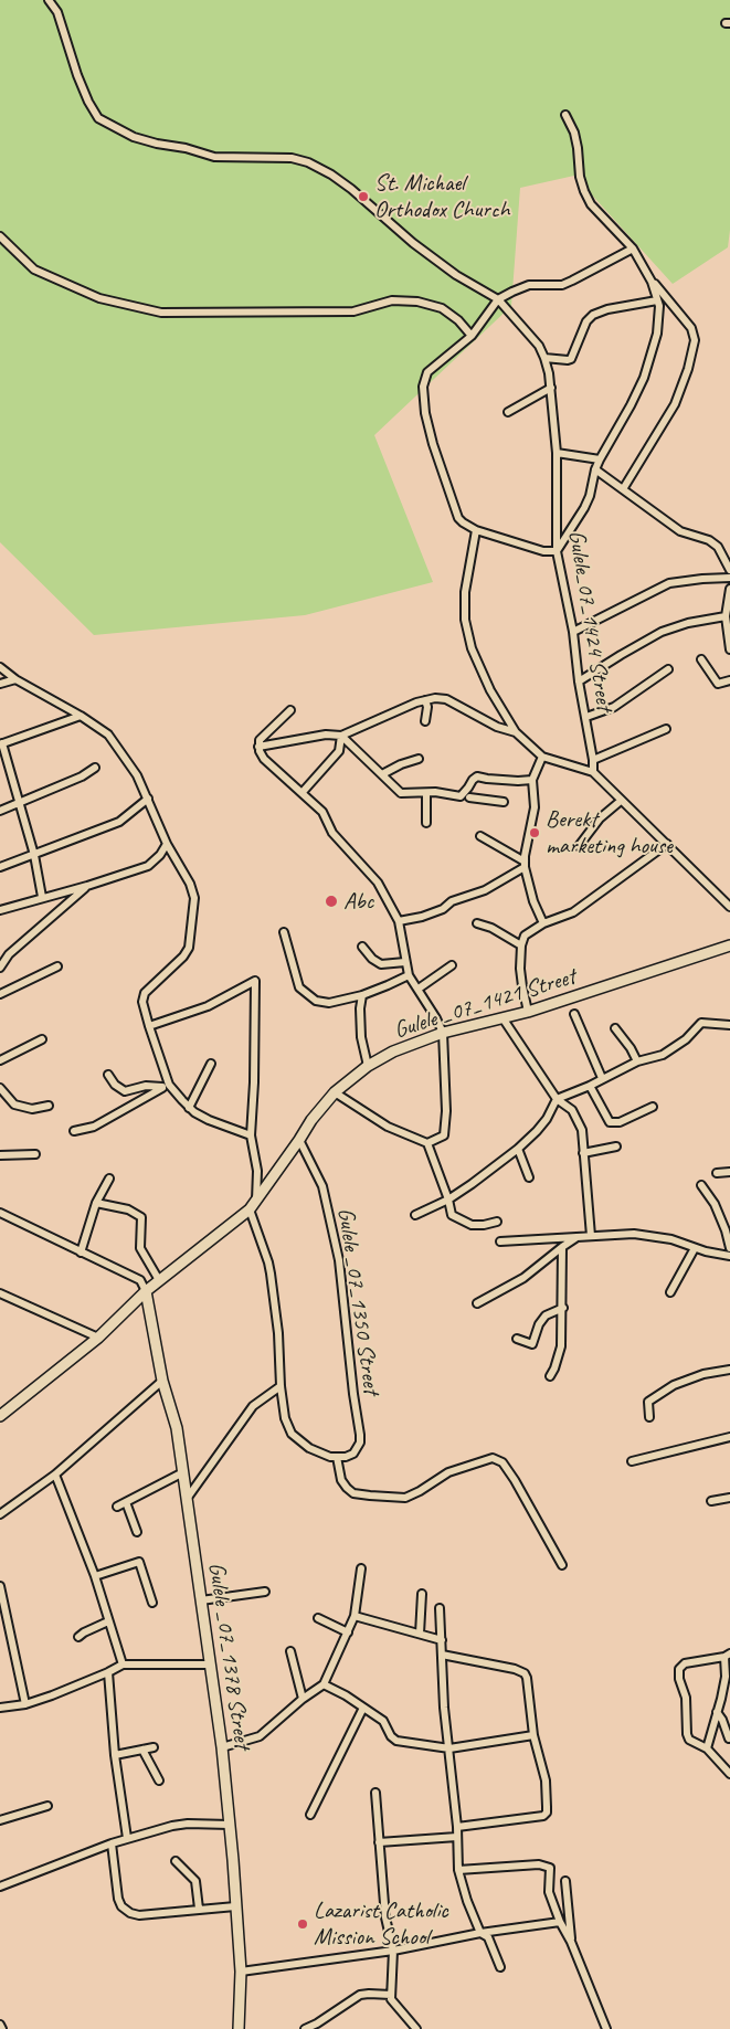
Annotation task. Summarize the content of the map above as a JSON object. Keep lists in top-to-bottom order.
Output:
{
  "streets": {
    "main road": ["Gulele _07_1421 Street", "Gulele _07_1378 Street"],
    "street": ["Gulele_07_1424 Street", "Gulele _07_1350 Street"]
  },
  "crossings": [
    ["Gulele _07_1421 Street", "Gulele _07_1350 Street"],
    ["Gulele _07_1421 Street", "Gulele _07_1378 Street"]
  ],
  "places": [
    "St. Michael Orthodox Church",
    "Berekt marketing house",
    "Abc",
    "Lazarist Catholic Mission School"
  ]
}
